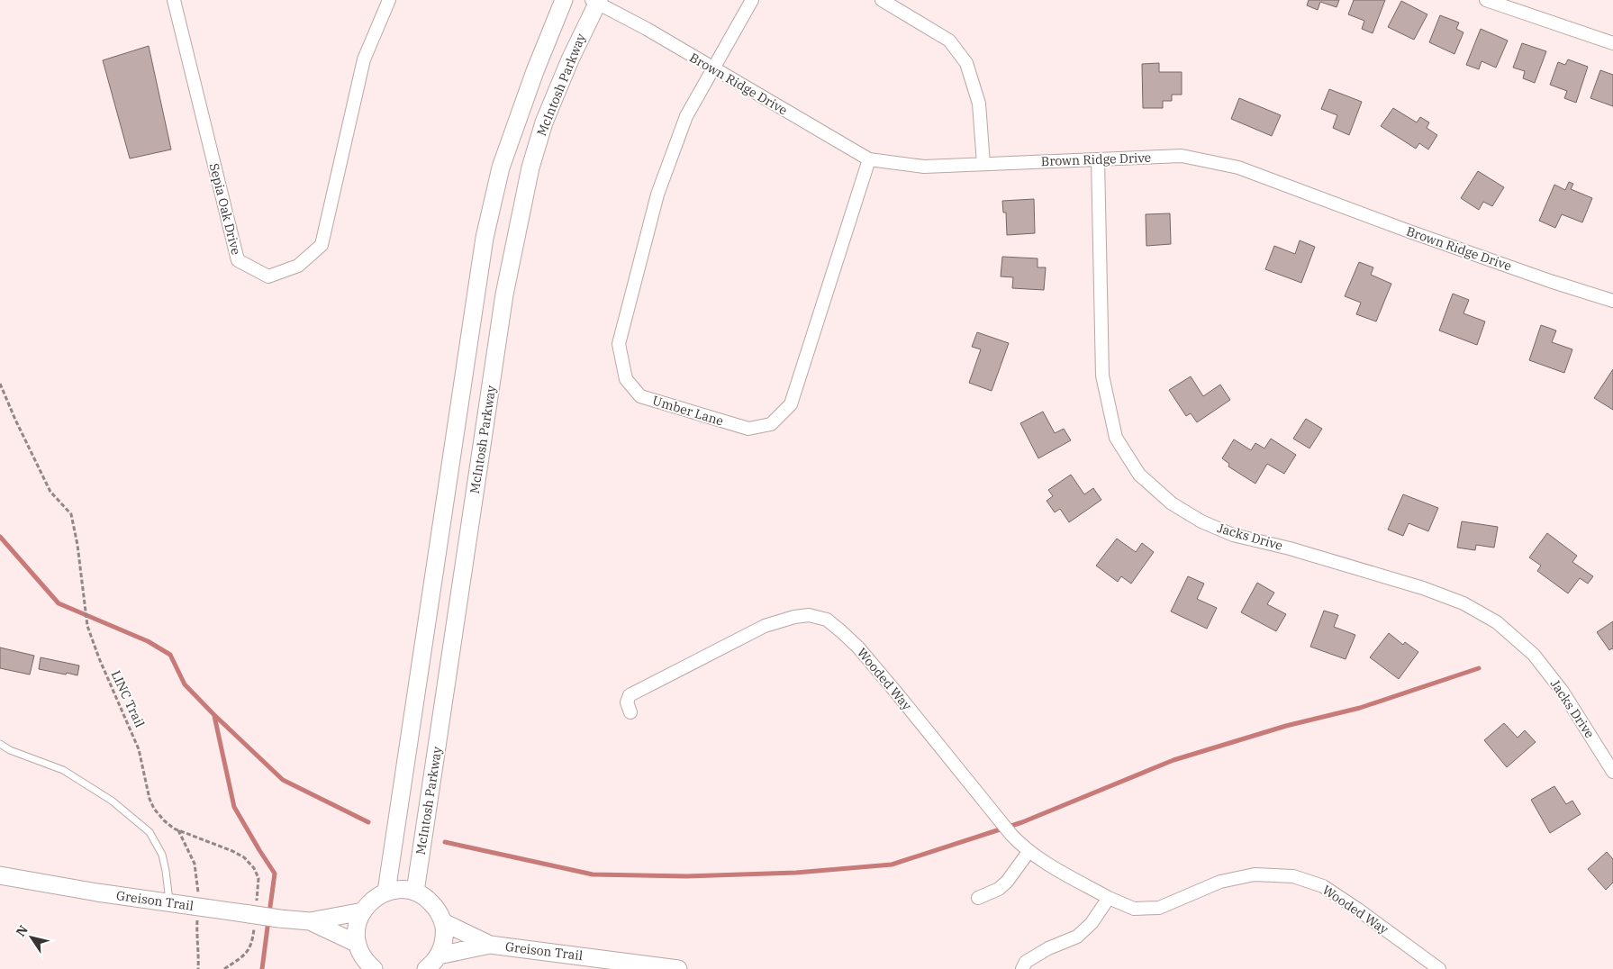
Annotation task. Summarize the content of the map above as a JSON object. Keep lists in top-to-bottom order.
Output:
{
  "streets": {
    "street": [
      "Brown Ridge Drive",
      "McIntosh Parkway",
      "Sepia Oak Drive",
      "Umber Lane",
      "Jacks Drive",
      "Wooded Way",
      "Greison Trail"
    ],
    "path": ["LINC Trail"]
  },
  "crossings": [
    ["Brown Ridge Drive", "McIntosh Parkway"],
    ["Brown Ridge Drive", "Umber Lane"],
    ["Brown Ridge Drive", "Jacks Drive"],
    ["LINC Trail", "Greison Trail"]
  ],
  "north": "top left"
}
